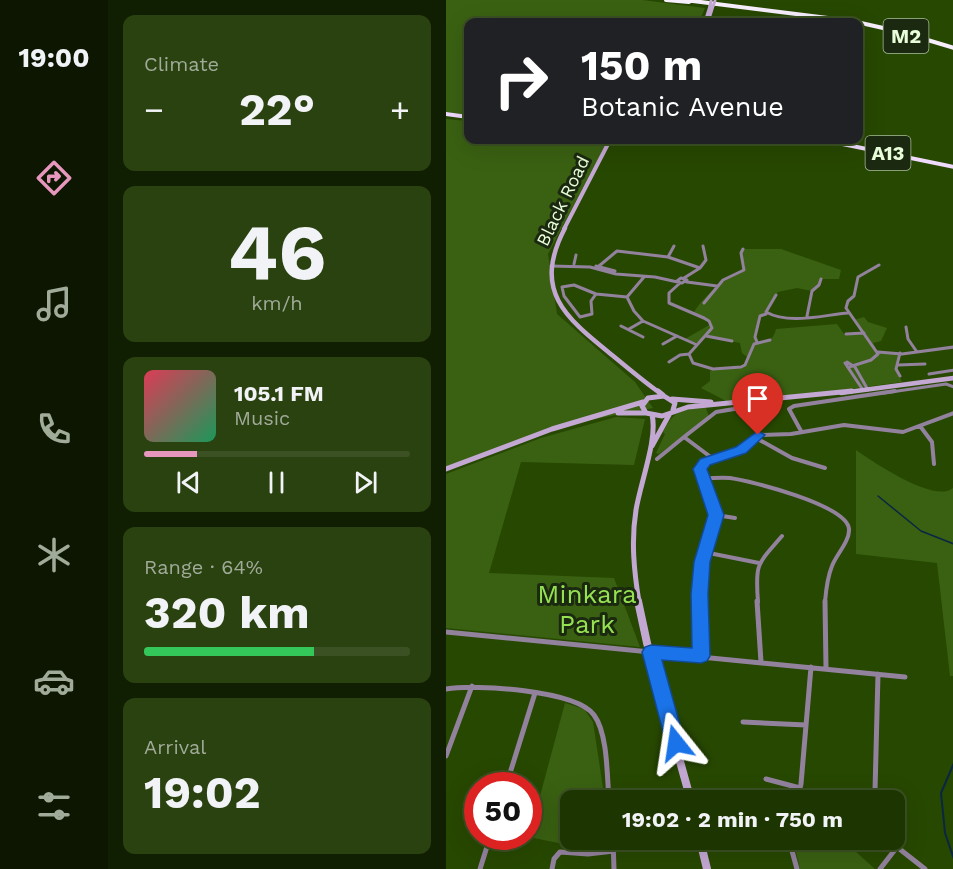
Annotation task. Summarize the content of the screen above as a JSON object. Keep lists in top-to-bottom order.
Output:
{
  "streets": {
    "highway": ["M2", "A13"],
    "main road": ["Black Road"]
  },
  "parks": ["Minkara Park"],
  "page": {
    "tabs": "19:00",
    "tile": [
      "Climate",
      ["46", "km/h"],
      ["Range · 64%", "320 km"],
      ["Arrival", "19:02"]
    ],
    "turn": ["150 m", "Botanic Avenue"],
    "heat": ["−", "22°", "+"],
    "song": ["105.1 FM", "Music"],
    "limit": "50",
    "trip": "19:02 · 2 min · 750 m"
  }
}
